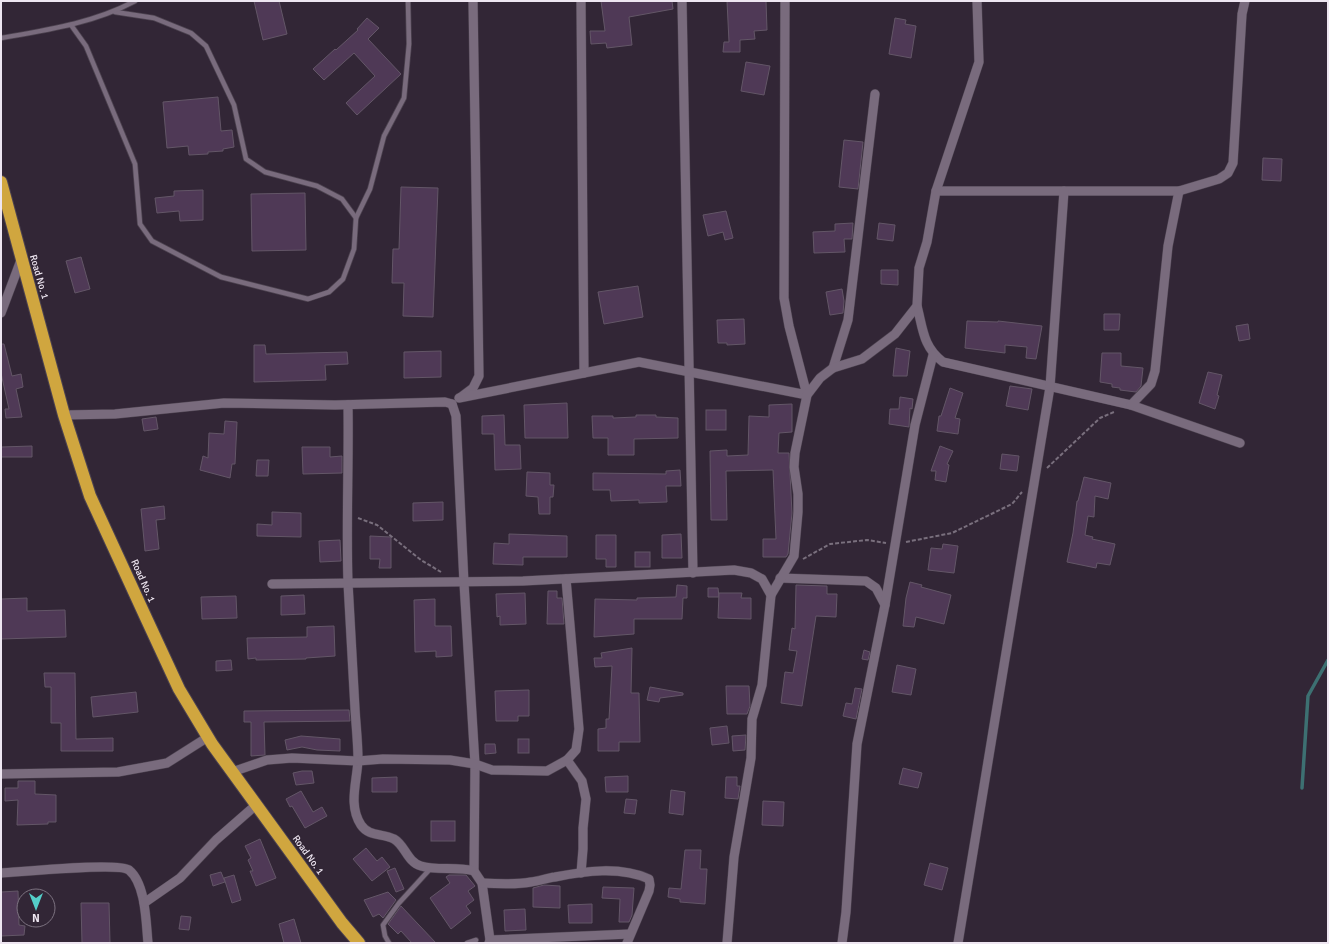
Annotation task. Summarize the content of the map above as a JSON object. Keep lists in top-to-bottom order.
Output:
{
  "streets": {
    "highway": ["Road No. 1"]
  },
  "north": "bottom"
}
